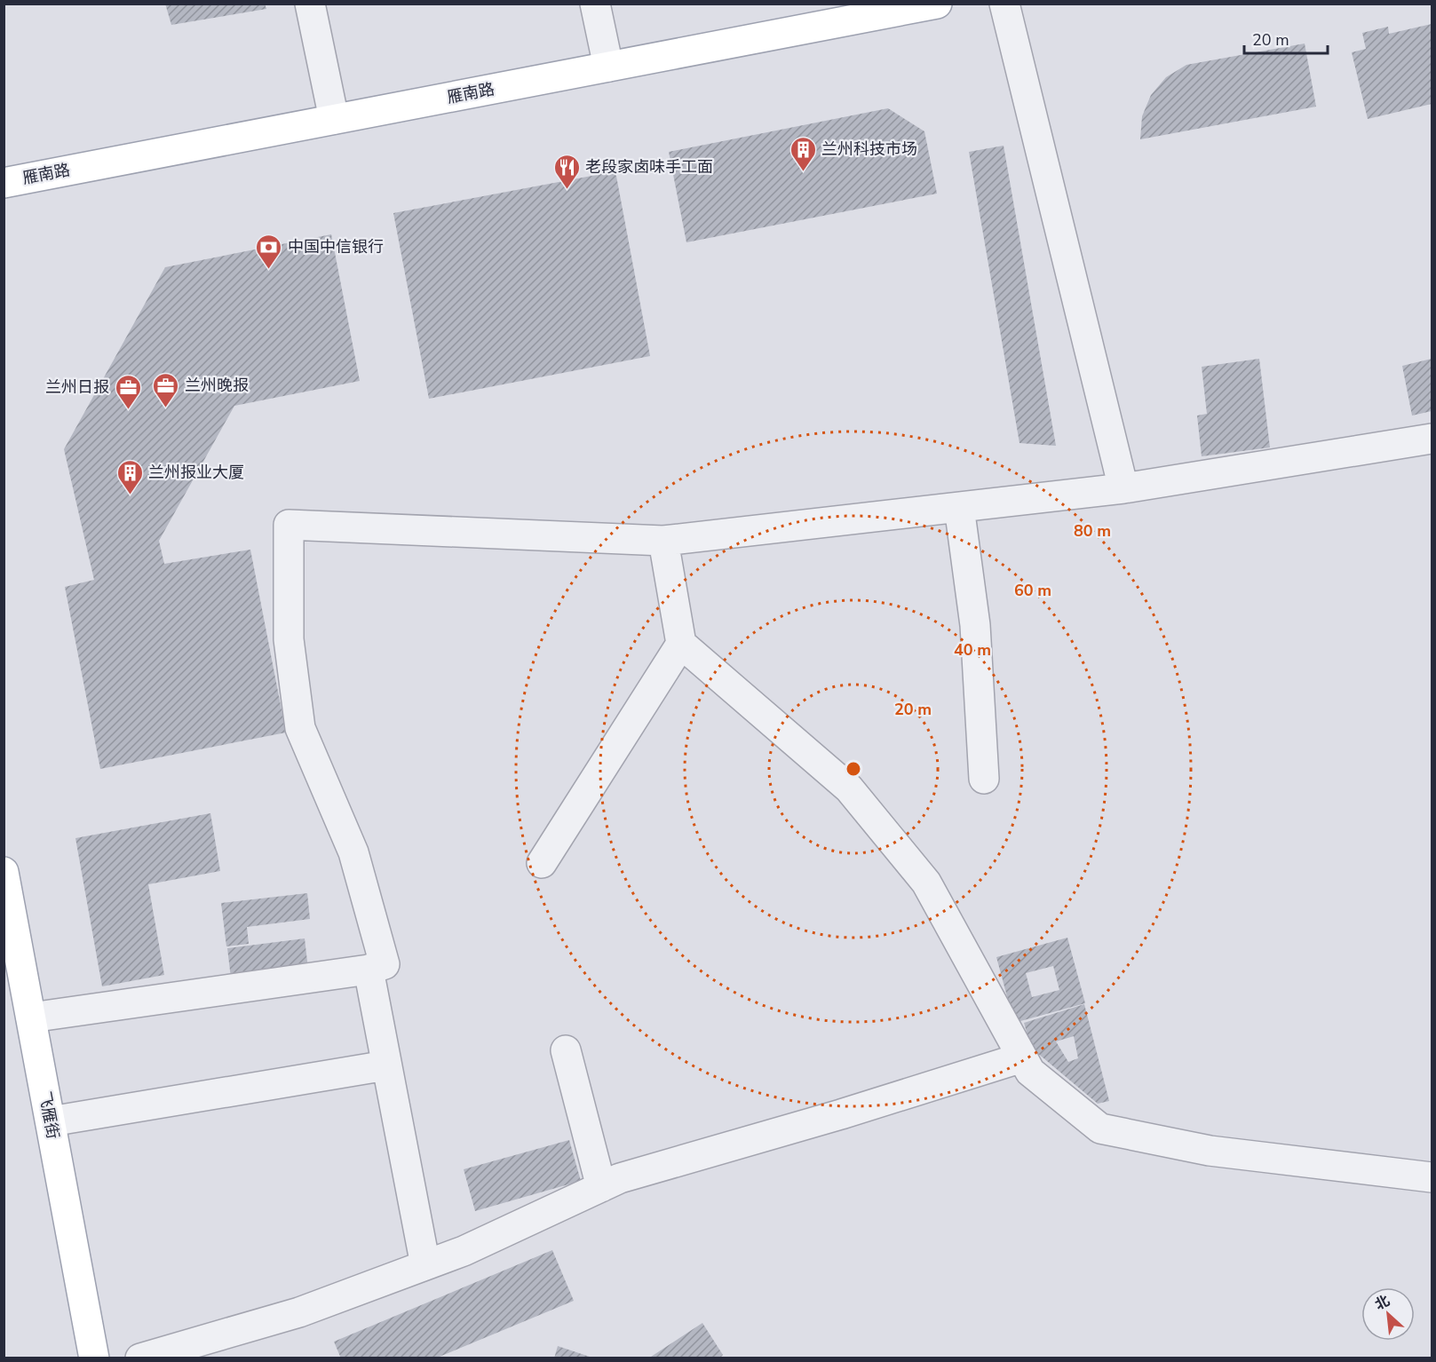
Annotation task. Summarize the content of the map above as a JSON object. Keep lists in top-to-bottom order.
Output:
{
  "streets": {
    "main road": ["雁南路", "飞雁街"]
  },
  "places": {
    "building": ["兰州科技市场", "兰州报业大厦"],
    "restaurant": ["老段家卤味手工面"],
    "bank": ["中国中信银行"],
    "office": ["兰州晚报", "兰州日报"]
  },
  "scale_bar": "20 m",
  "north": "top left",
  "rings": [
    "80 m",
    "60 m",
    "40 m",
    "20 m"
  ]
}
